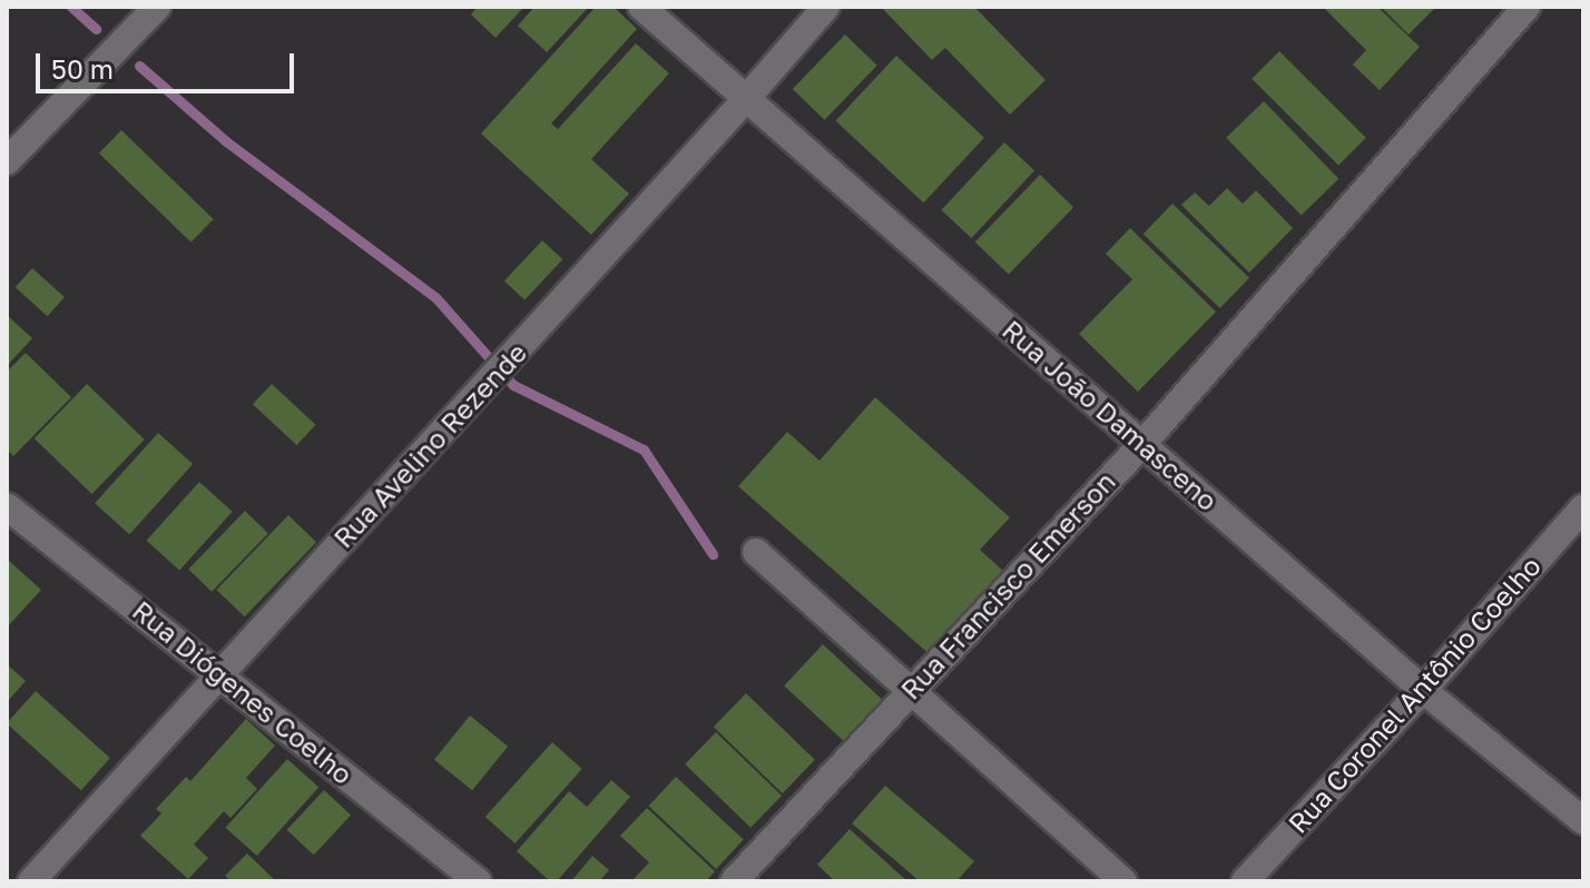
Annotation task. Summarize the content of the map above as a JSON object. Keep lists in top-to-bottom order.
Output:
{
  "streets": {
    "street": [
      "Rua João Damasceno",
      "Rua Avelino Rezende",
      "Rua Francisco Emerson",
      "Rua Diógenes Coelho",
      "Rua Coronel Antônio Coelho"
    ]
  },
  "crossings": [
    ["Rua João Damasceno", "Rua Avelino Rezende"],
    ["Rua João Damasceno", "Rua Francisco Emerson"],
    ["Rua João Damasceno", "Rua Coronel Antônio Coelho"],
    ["Rua Avelino Rezende", "Rua Diógenes Coelho"]
  ],
  "scale_bar": "50 m"
}
